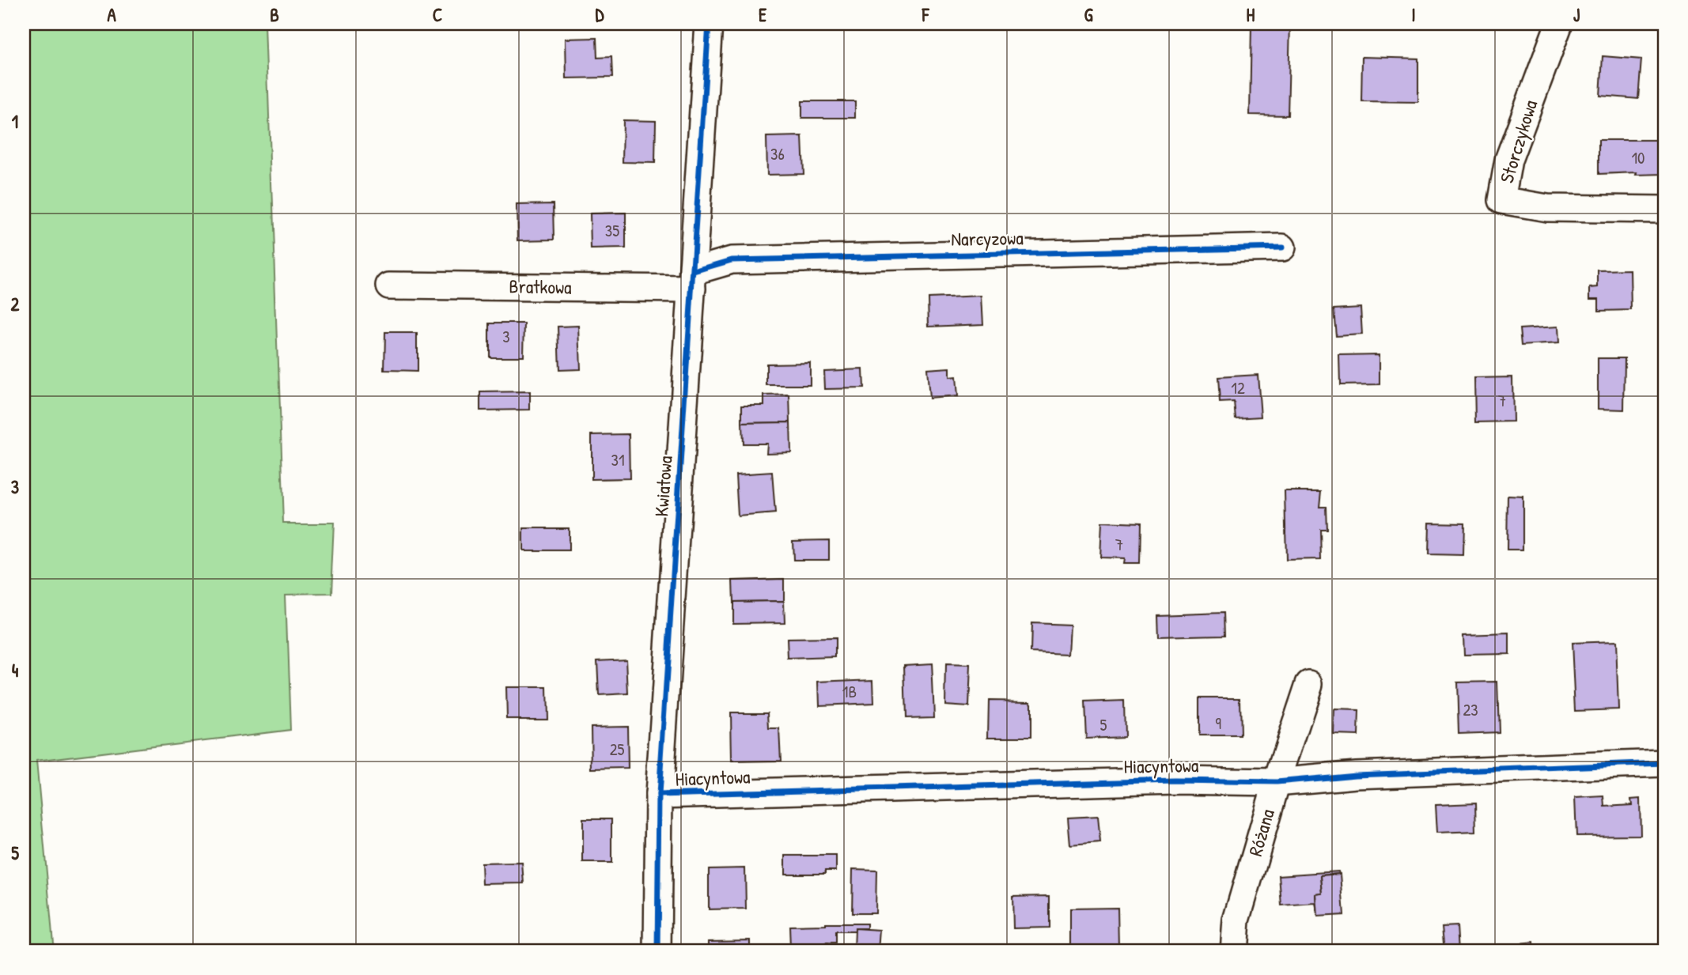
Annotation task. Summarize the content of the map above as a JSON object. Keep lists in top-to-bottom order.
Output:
{
  "streets": {
    "street": [
      "Storczykowa",
      "Narcyzowa",
      "Bratkowa",
      "Kwiatowa",
      "Hiacyntowa",
      "Różana"
    ]
  },
  "crossings": [
    ["Narcyzowa", "Bratkowa"],
    ["Narcyzowa", "Kwiatowa"],
    ["Bratkowa", "Kwiatowa"],
    ["Kwiatowa", "Hiacyntowa"],
    ["Hiacyntowa", "Różana"]
  ],
  "house_numbers": [
    "36",
    "10",
    "35",
    "3",
    "12",
    "7",
    "31",
    "7",
    "1B",
    "23",
    "9",
    "5",
    "25"
  ],
  "grid": {
    "columns": [
      "A",
      "B",
      "C",
      "D",
      "E",
      "F",
      "G",
      "H",
      "I",
      "J"
    ],
    "rows": [
      "1",
      "2",
      "3",
      "4",
      "5"
    ]
  }
}
